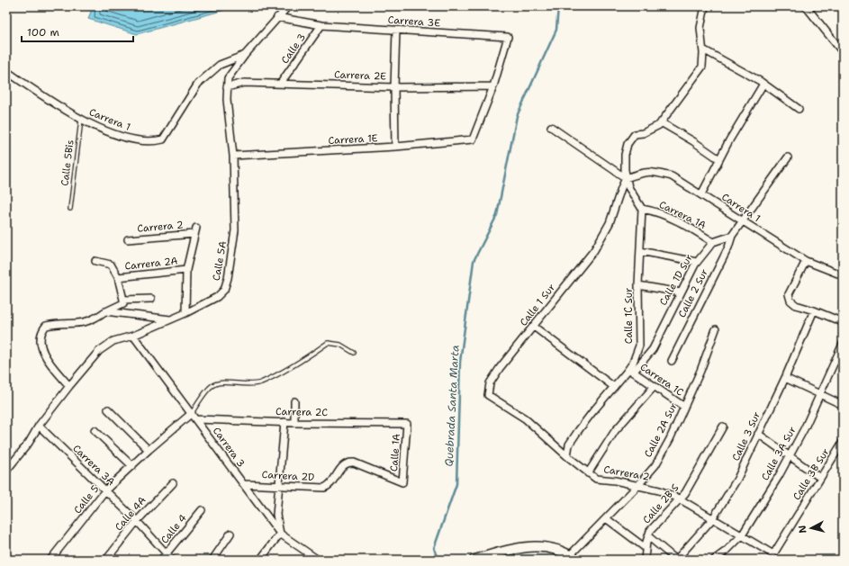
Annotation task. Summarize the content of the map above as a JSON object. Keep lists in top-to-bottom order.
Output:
{
  "streets": {
    "street": [
      "Carrera 3E",
      "Calle 3",
      "Carrera 2E",
      "Carrera 1",
      "Carrera 1E",
      "Carrera 1A",
      "Carrera 2",
      "Calle 5A",
      "Carrera 2A",
      "Calle 1D Sur",
      "Calle 2 Sur",
      "Calle 1 Sur",
      "Calle 1C Sur",
      "Carrera 1C",
      "Carrera 2C",
      "Calle 2A Sur",
      "Calle 3 Sur",
      "Carrera 3",
      "Calle 1A",
      "Calle 3A Sur",
      "Carrera 3A",
      "Calle 3B Sur",
      "Carrera 2D",
      "Calle 5",
      "Calle 2B S",
      "Calle 4A",
      "Calle 4"
    ],
    "lane": ["Calle 5Bis"]
  },
  "crossings": [
    ["Carrera 3E", "Calle 3"],
    ["Carrera 3E", "Carrera 2E"],
    ["Carrera 3E", "Carrera 1E"],
    ["Carrera 3E", "Calle 5A"],
    ["Calle 3", "Carrera 2E"],
    ["Carrera 2E", "Carrera 1E"],
    ["Carrera 2E", "Calle 5A"],
    ["Carrera 1", "Calle 5Bis"],
    ["Carrera 1", "Calle 5A"],
    ["Carrera 1", "Calle 1 Sur"],
    ["Carrera 1E", "Calle 5A"],
    ["Carrera 1A", "Calle 1D Sur"],
    ["Carrera 1A", "Calle 1C Sur"],
    ["Carrera 2", "Carrera 2A"],
    ["Carrera 2", "Calle 1 Sur"],
    ["Carrera 2", "Calle 1C Sur"],
    ["Carrera 2", "Calle 2A Sur"],
    ["Carrera 2", "Calle 3 Sur"],
    ["Carrera 2", "Calle 3A Sur"],
    ["Carrera 2", "Calle 3B Sur"],
    ["Carrera 2", "Calle 2B S"],
    ["Calle 5A", "Carrera 3"],
    ["Calle 5A", "Carrera 3A"],
    ["Calle 1D Sur", "Calle 1C Sur"],
    ["Calle 1D Sur", "Carrera 1C"],
    ["Calle 1C Sur", "Carrera 1C"],
    ["Carrera 1C", "Calle 2A Sur"],
    ["Carrera 2C", "Carrera 3"],
    ["Carrera 2C", "Calle 1A"],
    ["Carrera 3", "Carrera 2D"],
    ["Carrera 3", "Calle 5"],
    ["Calle 1A", "Carrera 2D"],
    ["Carrera 3A", "Calle 5"],
    ["Carrera 3A", "Calle 4A"],
    ["Carrera 3A", "Calle 4"]
  ],
  "water": ["Quebrada Santa Marta"],
  "scale_bar": "100 m",
  "north": "left"
}
